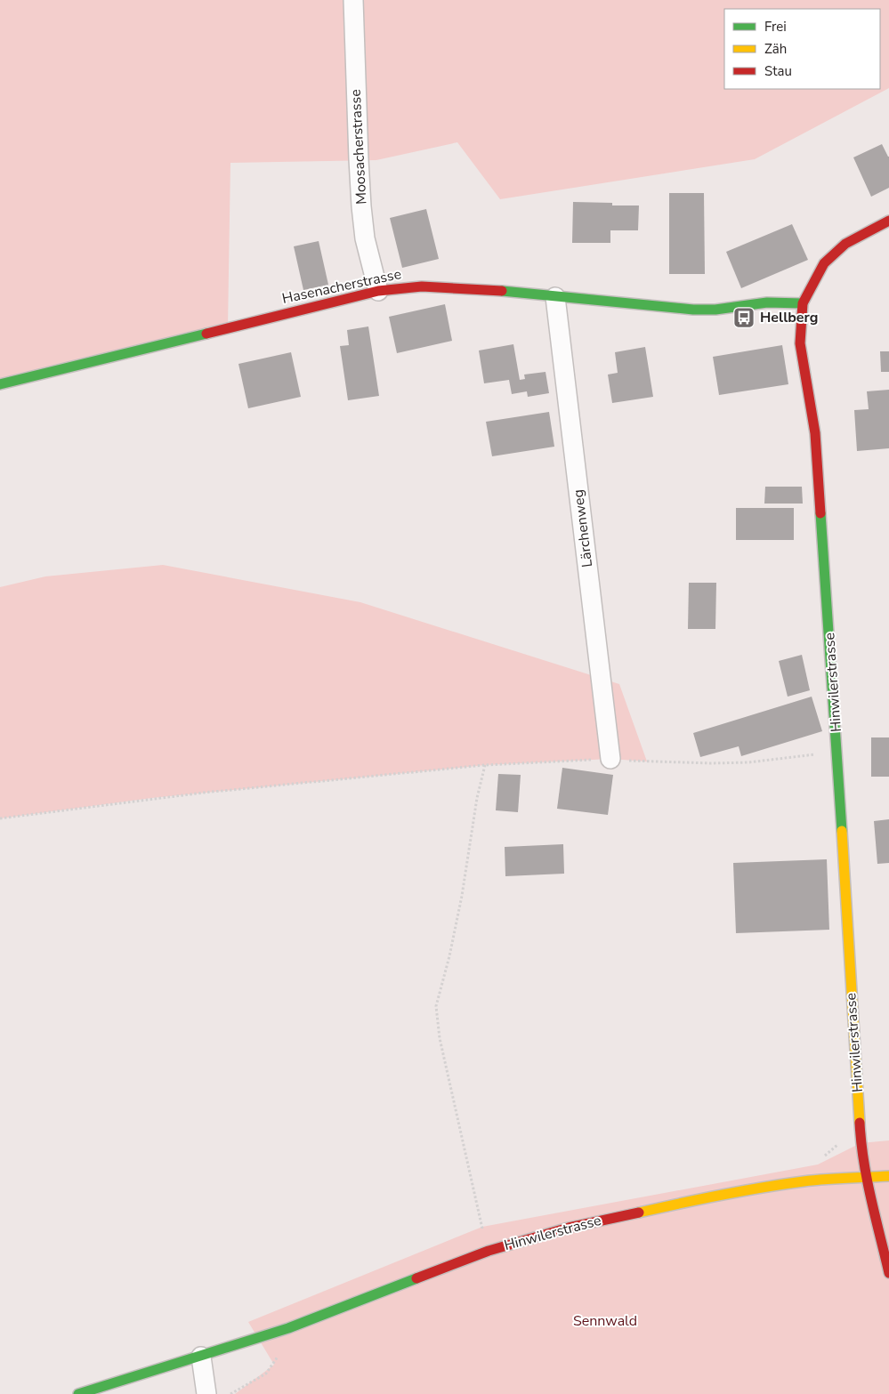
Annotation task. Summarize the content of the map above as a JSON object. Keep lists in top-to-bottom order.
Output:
{
  "streets": {
    "street": [
      "Moosacherstrasse",
      "Hasenacherstrasse",
      "Lärchenweg",
      "Hinwilerstrasse"
    ]
  },
  "crossings": [
    ["Moosacherstrasse", "Hasenacherstrasse"],
    ["Hasenacherstrasse", "Lärchenweg"],
    ["Hasenacherstrasse", "Hinwilerstrasse"]
  ],
  "parks": ["Sennwald"],
  "places": {
    "bus stop": ["Hellberg"]
  },
  "legend": ["Frei", "Zäh", "Stau"]
}
